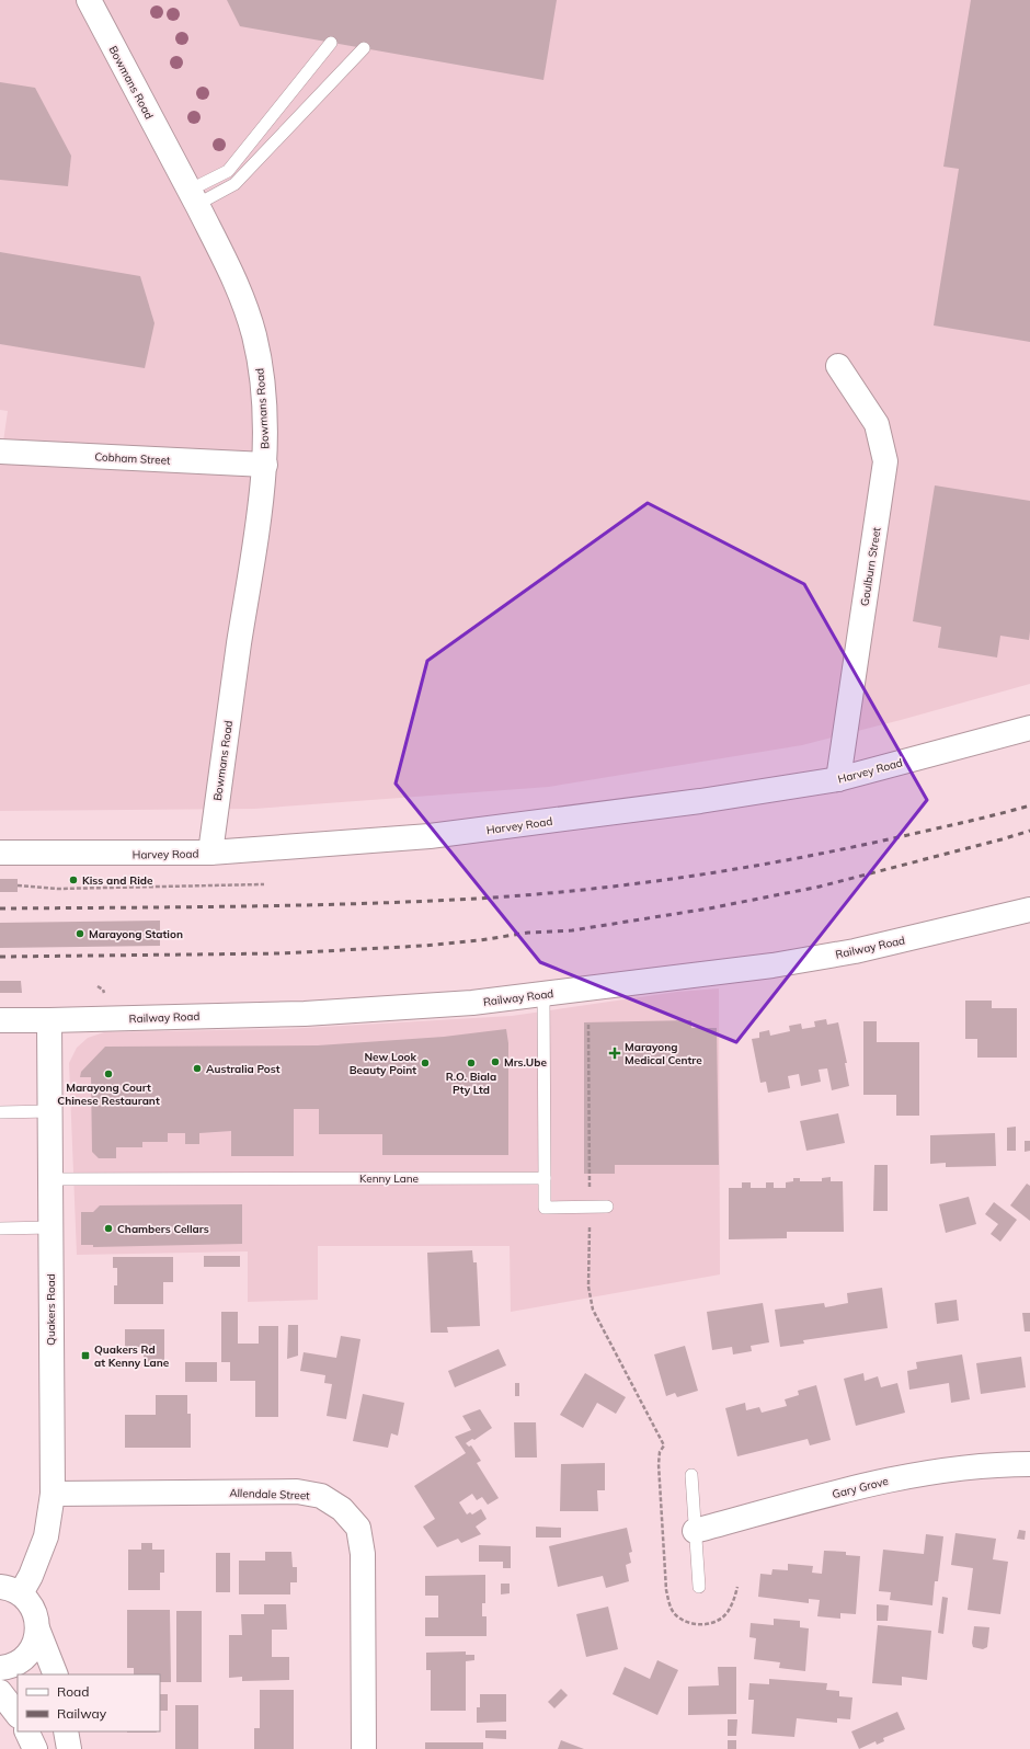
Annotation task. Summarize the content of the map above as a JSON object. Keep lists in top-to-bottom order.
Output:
{
  "streets": {
    "street": [
      "Bowmans Road",
      "Cobham Street",
      "Goulburn Street",
      "Harvey Road",
      "Railway Road",
      "Quakers Road",
      "Gary Grove",
      "Allendale Street"
    ],
    "lane": ["Kenny Lane"]
  },
  "crossings": [
    ["Bowmans Road", "Cobham Street"],
    ["Bowmans Road", "Harvey Road"],
    ["Goulburn Street", "Harvey Road"],
    ["Railway Road", "Quakers Road"],
    ["Kenny Lane", "Quakers Road"],
    ["Quakers Road", "Allendale Street"]
  ],
  "places": {
    "other": [
      "Kiss and Ride",
      "Marayong Station",
      "Mrs.Ube",
      "New Look Beauty Point",
      "R.O. Biala Pty Ltd",
      "Australia Post",
      "Marayong Court Chinese Restaurant",
      "Chambers Cellars"
    ],
    "health": ["Marayong Medical Centre"],
    "transit": ["Quakers Rd at Kenny Lane"]
  },
  "legend": ["Road", "Railway"]
}
